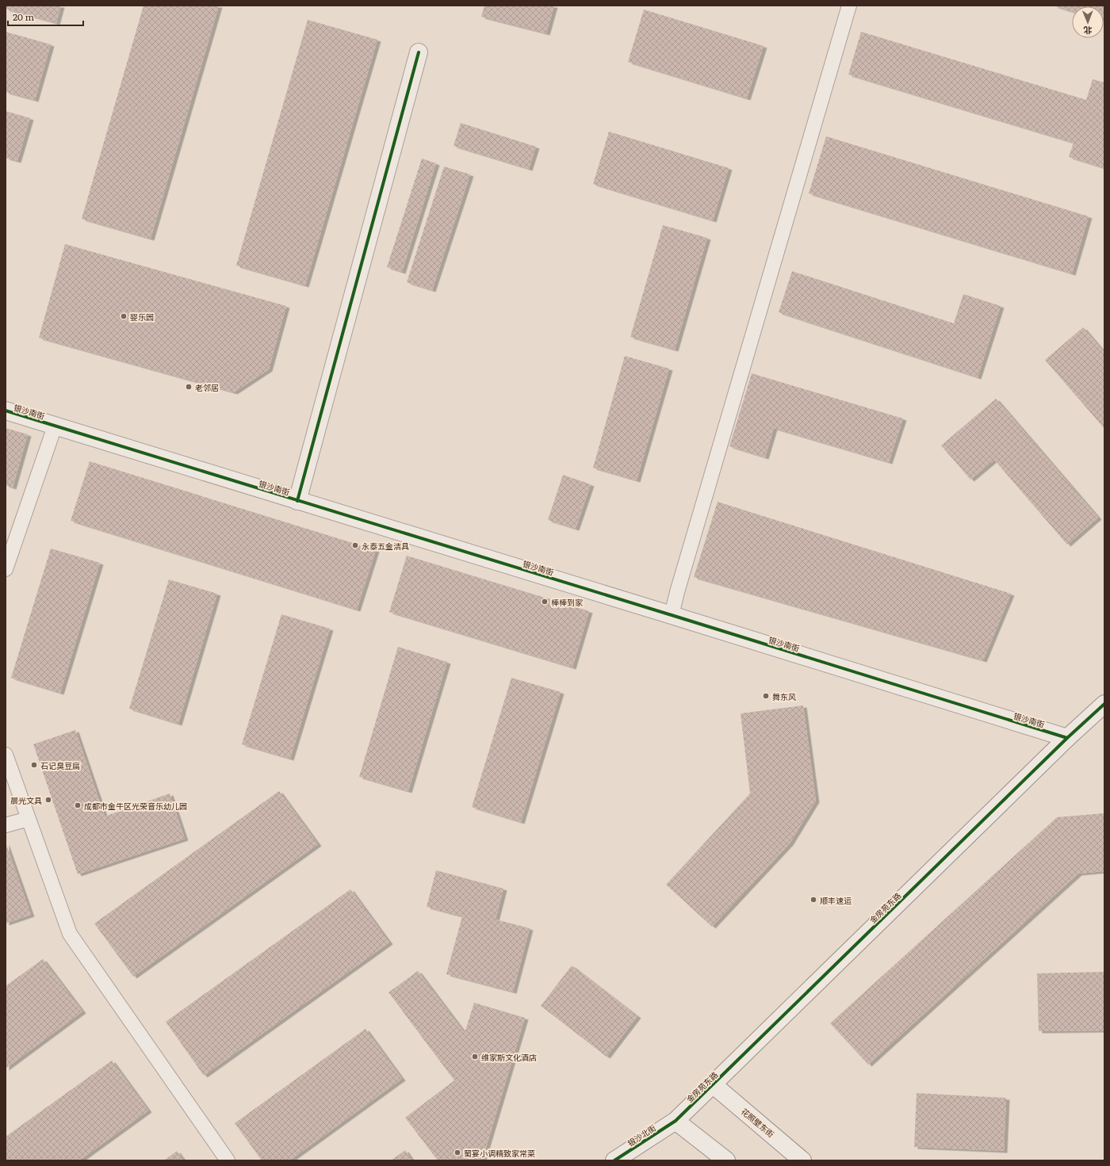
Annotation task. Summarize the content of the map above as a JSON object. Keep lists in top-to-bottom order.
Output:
{
  "streets": {
    "street": [
      "银沙南街",
      "金房苑东路",
      "花照壁东街",
      "银沙北街"
    ]
  },
  "crossings": [
    ["银沙南街", "金房苑东路"],
    ["金房苑东路", "花照壁东街"],
    ["金房苑东路", "银沙北街"]
  ],
  "places": [
    "婴乐园",
    "老邻居",
    "永泰五金洁具",
    "棒棒到家",
    "舞东风",
    "石记臭豆腐",
    "晨光文具",
    "成都市金牛区光荣音乐幼儿园",
    "顺丰速运",
    "维家斯文化酒店",
    "蜀宴小调精致家常菜"
  ],
  "scale_bar": "20 m",
  "north": "bottom"
}
